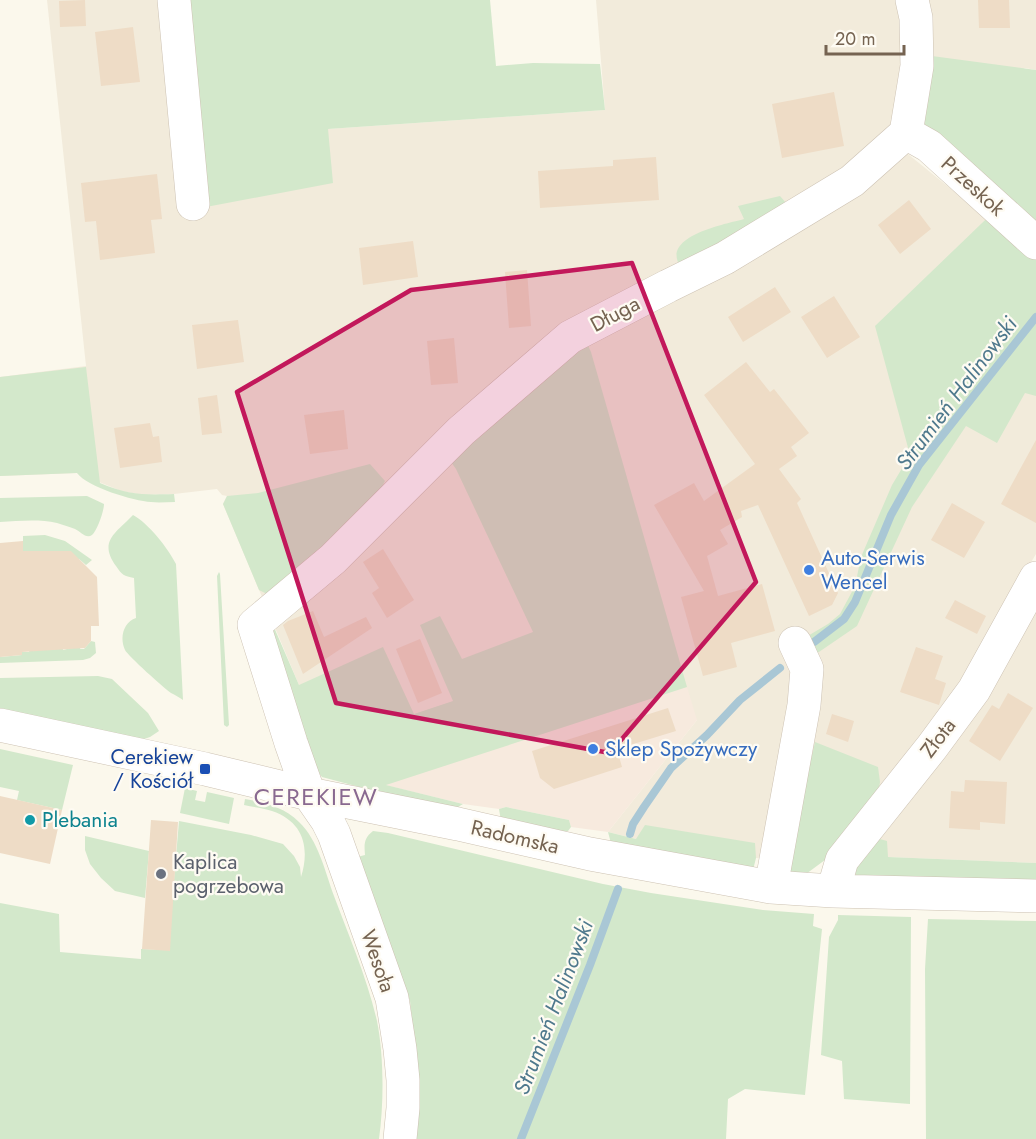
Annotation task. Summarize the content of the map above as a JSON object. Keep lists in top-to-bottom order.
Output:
{
  "streets": {
    "street": [
      "Przeskok",
      "Długa",
      "Złota",
      "Radomska",
      "Wesoła"
    ]
  },
  "crossings": [
    ["Przeskok", "Długa"],
    ["Długa", "Wesoła"],
    ["Złota", "Radomska"],
    ["Radomska", "Wesoła"]
  ],
  "districts": ["CEREKIEW"],
  "water": ["Strumień Halinowski"],
  "places": {
    "other": [
      "Auto-Serwis Wencel",
      "Sklep Spożywczy",
      "Plebania",
      "Kaplica pogrzebowa"
    ],
    "transit": ["Cerekiew / Kościół"]
  },
  "scale_bar": "20 m"
}
